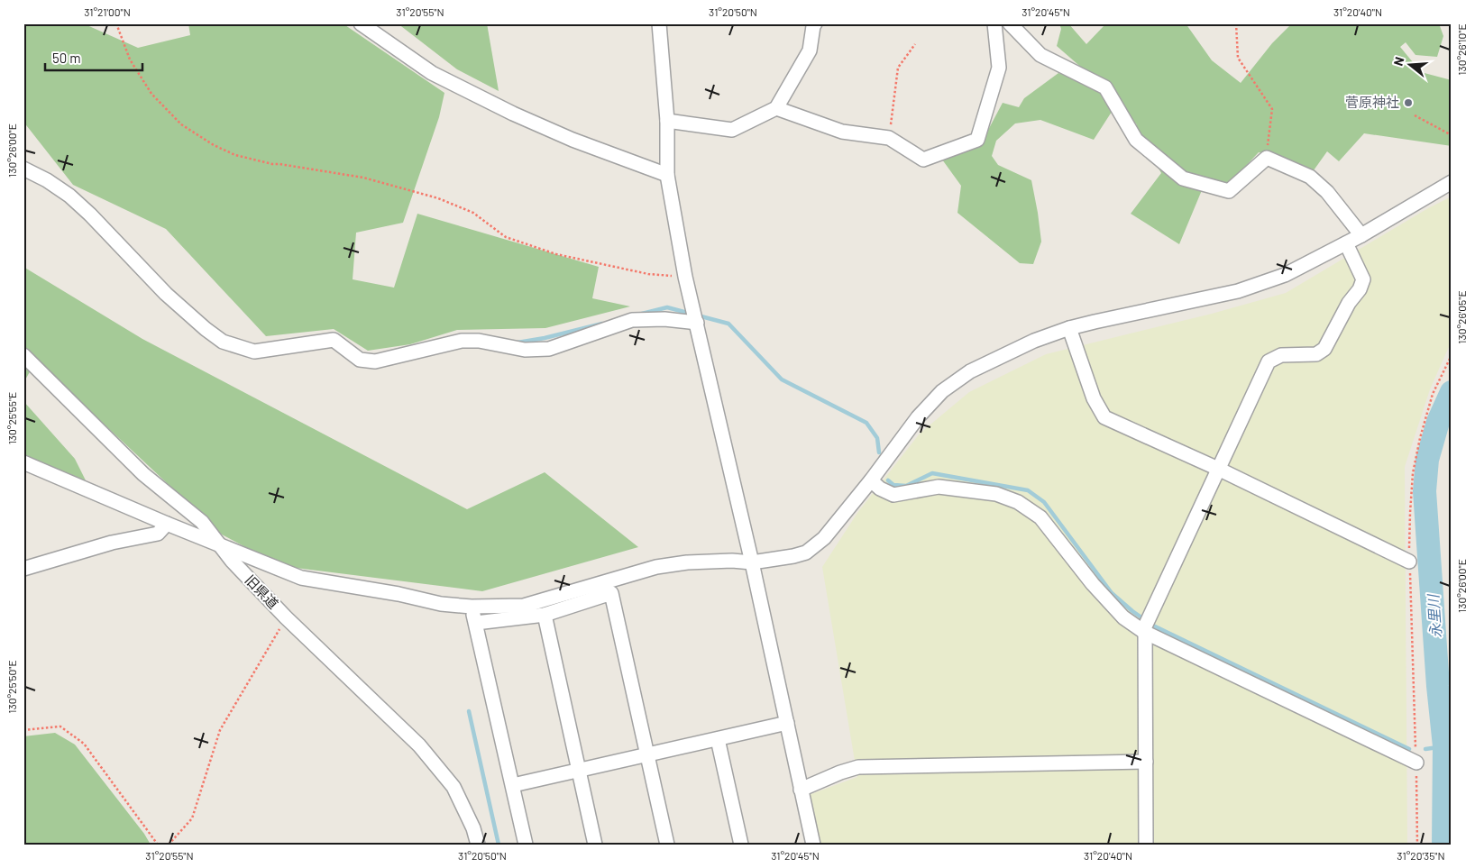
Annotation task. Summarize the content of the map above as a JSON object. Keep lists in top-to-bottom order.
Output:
{
  "streets": {
    "street": ["旧県道"]
  },
  "water": ["永里川"],
  "places": ["菅原神社"],
  "scale_bar": "50 m",
  "north": "left",
  "coordinates": [
    "31°21'00\"N",
    "31°20'55\"N",
    "31°20'50\"N",
    "31°20'45\"N",
    "31°20'40\"N",
    "130°26'10\"E",
    "130°26'00\"E",
    "130°26'05\"E",
    "130°25'55\"E",
    "130°25'50\"E",
    "31°20'35\"N"
  ]
}
